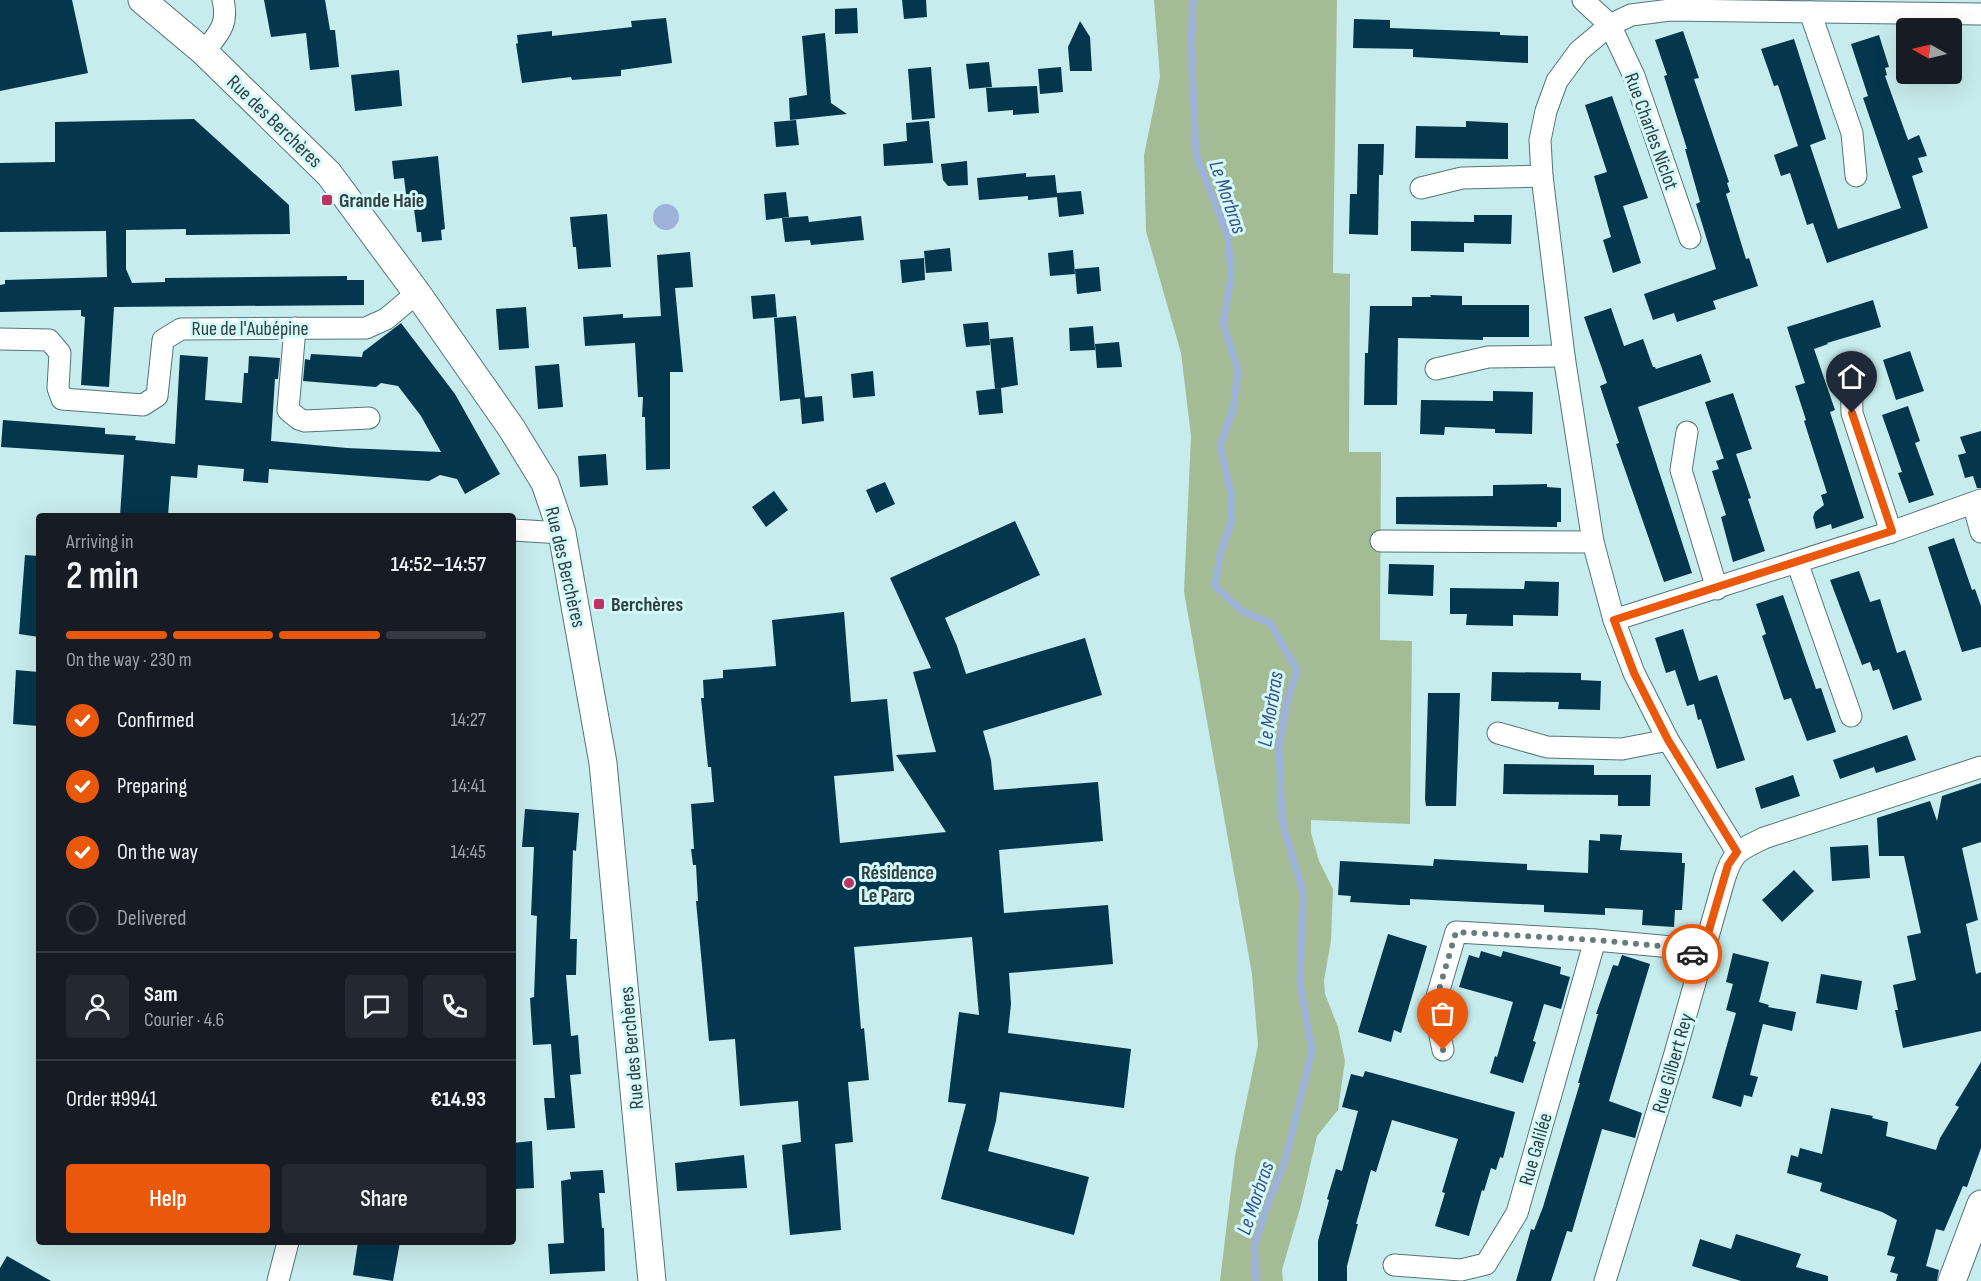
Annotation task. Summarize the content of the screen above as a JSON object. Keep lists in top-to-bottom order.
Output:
{
  "streets": {
    "street": [
      "Rue des Berchères",
      "Rue Charles Niclot",
      "Rue de l'Aubépine",
      "Rue Gilbert Rey",
      "Rue Galilée"
    ]
  },
  "crossings": [
    ["Rue des Berchères", "Rue de l'Aubépine"]
  ],
  "water": ["Le Morbras"],
  "places": {
    "transit": ["Grande Haie", "Berchères"],
    "other": ["Résidence Le Parc"]
  },
  "north": "left",
  "page": {
    "heading": ["2 min", "Arriving in", "14:52–14:57"],
    "panel": [
      "Sam",
      "Courier · 4.6",
      "Order #9941",
      "€14.93"
    ],
    "bar": "On the way · 230 m",
    "list": [
      ["Confirmed", "14:27"],
      ["Preparing", "14:41"],
      ["On the way", "14:45"],
      "Delivered"
    ],
    "buttons": ["Help", "Share"]
  }
}
